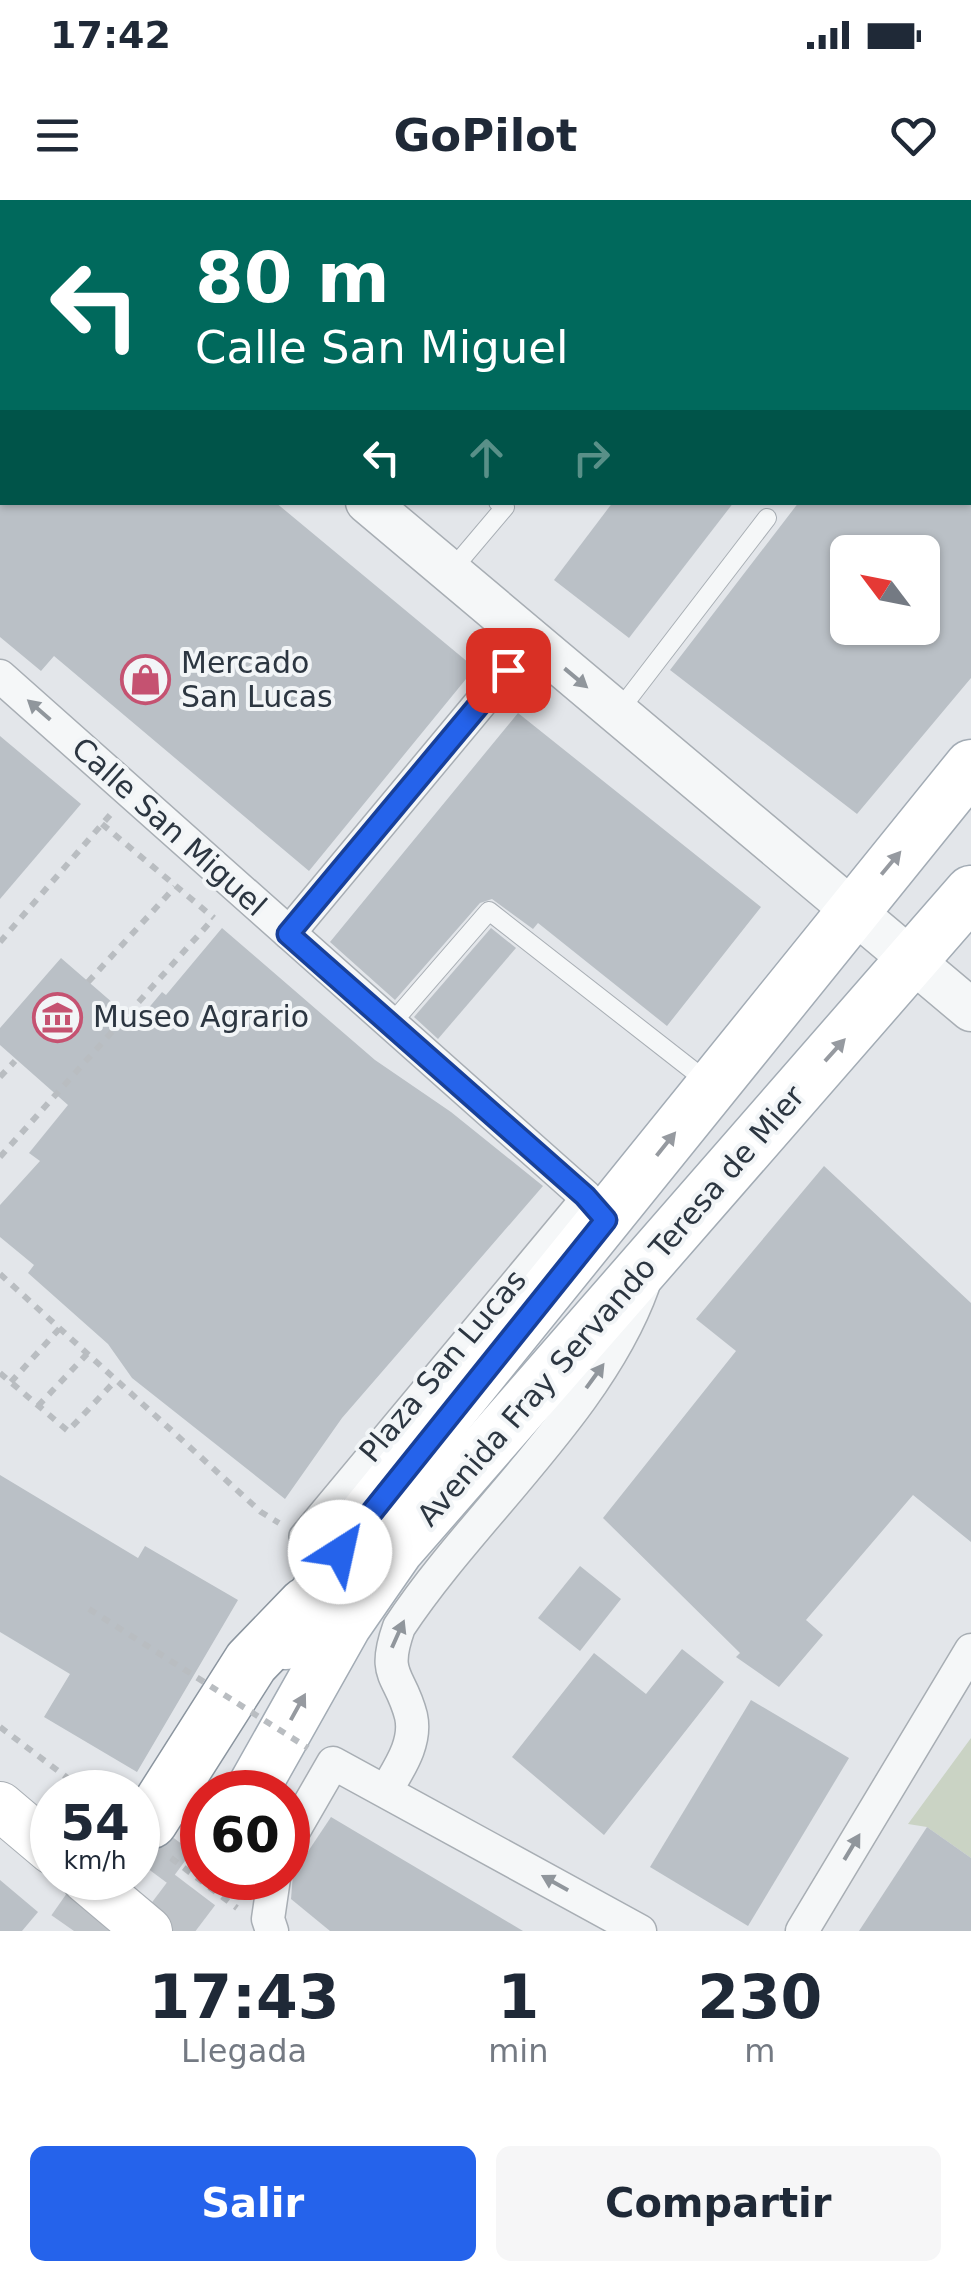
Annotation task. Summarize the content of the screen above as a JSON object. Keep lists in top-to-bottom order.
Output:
{
  "streets": {
    "main road": ["Avenida Fray Servando Teresa de Mier"],
    "street": ["Calle San Miguel", "Plaza San Lucas"]
  },
  "crossings": [
    ["Calle San Miguel", "Avenida Fray Servando Teresa de Mier"],
    ["Calle San Miguel", "Plaza San Lucas"],
    ["Avenida Fray Servando Teresa de Mier", "Plaza San Lucas"]
  ],
  "places": {
    "shop": ["Mercado San Lucas"],
    "museum": ["Museo Agrario"]
  },
  "north": "top left",
  "page": {
    "status": "17:42",
    "header": "GoPilot",
    "turn": ["80 m", "Calle San Miguel"],
    "speed": "54 km/h",
    "limit": "60",
    "eta": [
      "17:43",
      "Llegada",
      "1",
      "min",
      "230",
      "m"
    ],
    "buttons": ["Salir", "Compartir"]
  }
}
